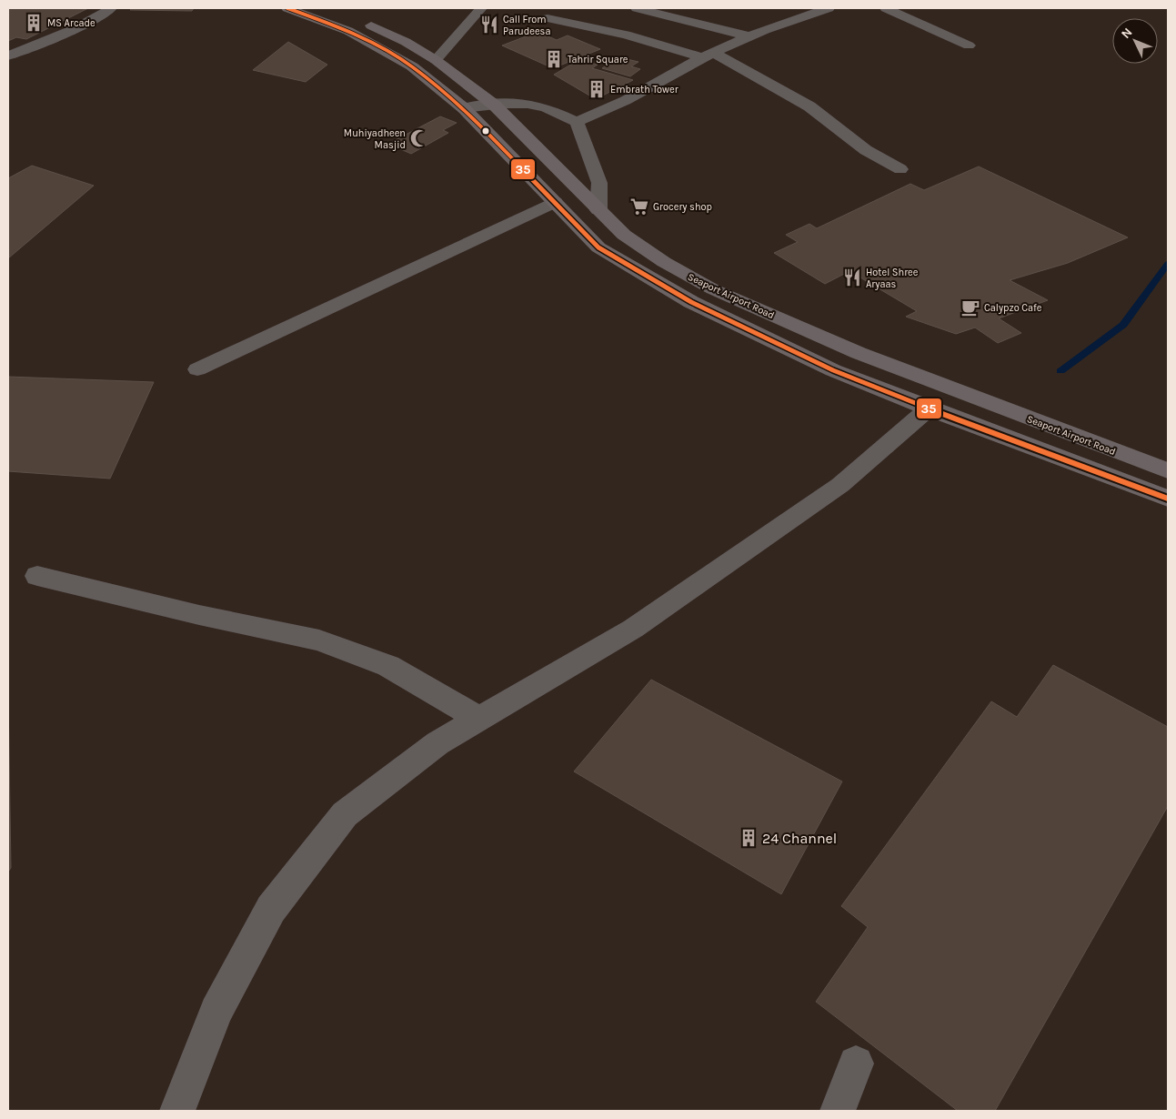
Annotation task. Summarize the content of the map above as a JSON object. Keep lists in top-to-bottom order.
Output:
{
  "streets": {
    "main road": ["Seaport Airport Road"]
  },
  "places": {
    "building": [
      "MS Arcade",
      "Tahrir Square",
      "Embrath Tower",
      "24 Channel"
    ],
    "restaurant": ["Call From Parudeesa", "Hotel Shree Aryaas"],
    "mosque": ["Muhiyadheen Masjid"],
    "supermarket": ["Grocery shop"],
    "cafe": ["Calypzo Cafe"]
  },
  "lines": ["transit line 35"],
  "north": "top left"
}
